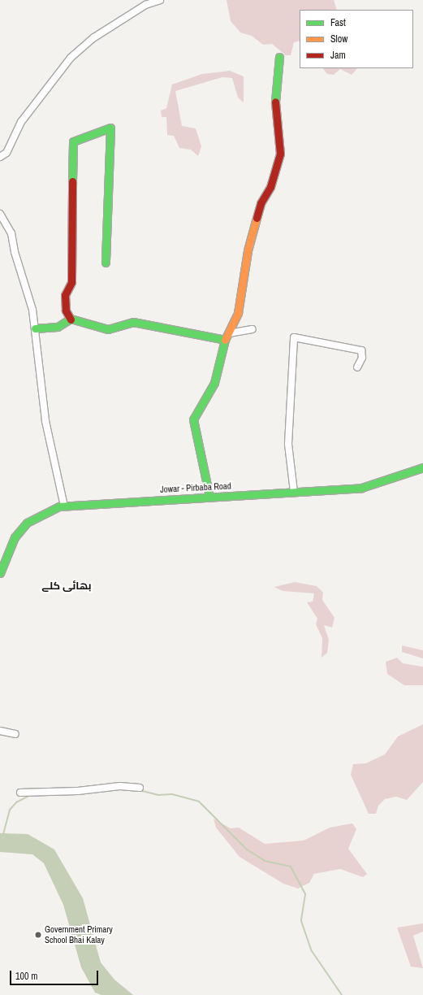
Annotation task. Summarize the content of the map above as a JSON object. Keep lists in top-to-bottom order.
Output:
{
  "streets": {
    "street": ["Jowar - Pirbaba Road"]
  },
  "districts": ["بھائی كلے"],
  "places": ["Government Primary School Bhai Kalay"],
  "legend": ["Fast", "Slow", "Jam"],
  "scale_bar": "100 m"
}
